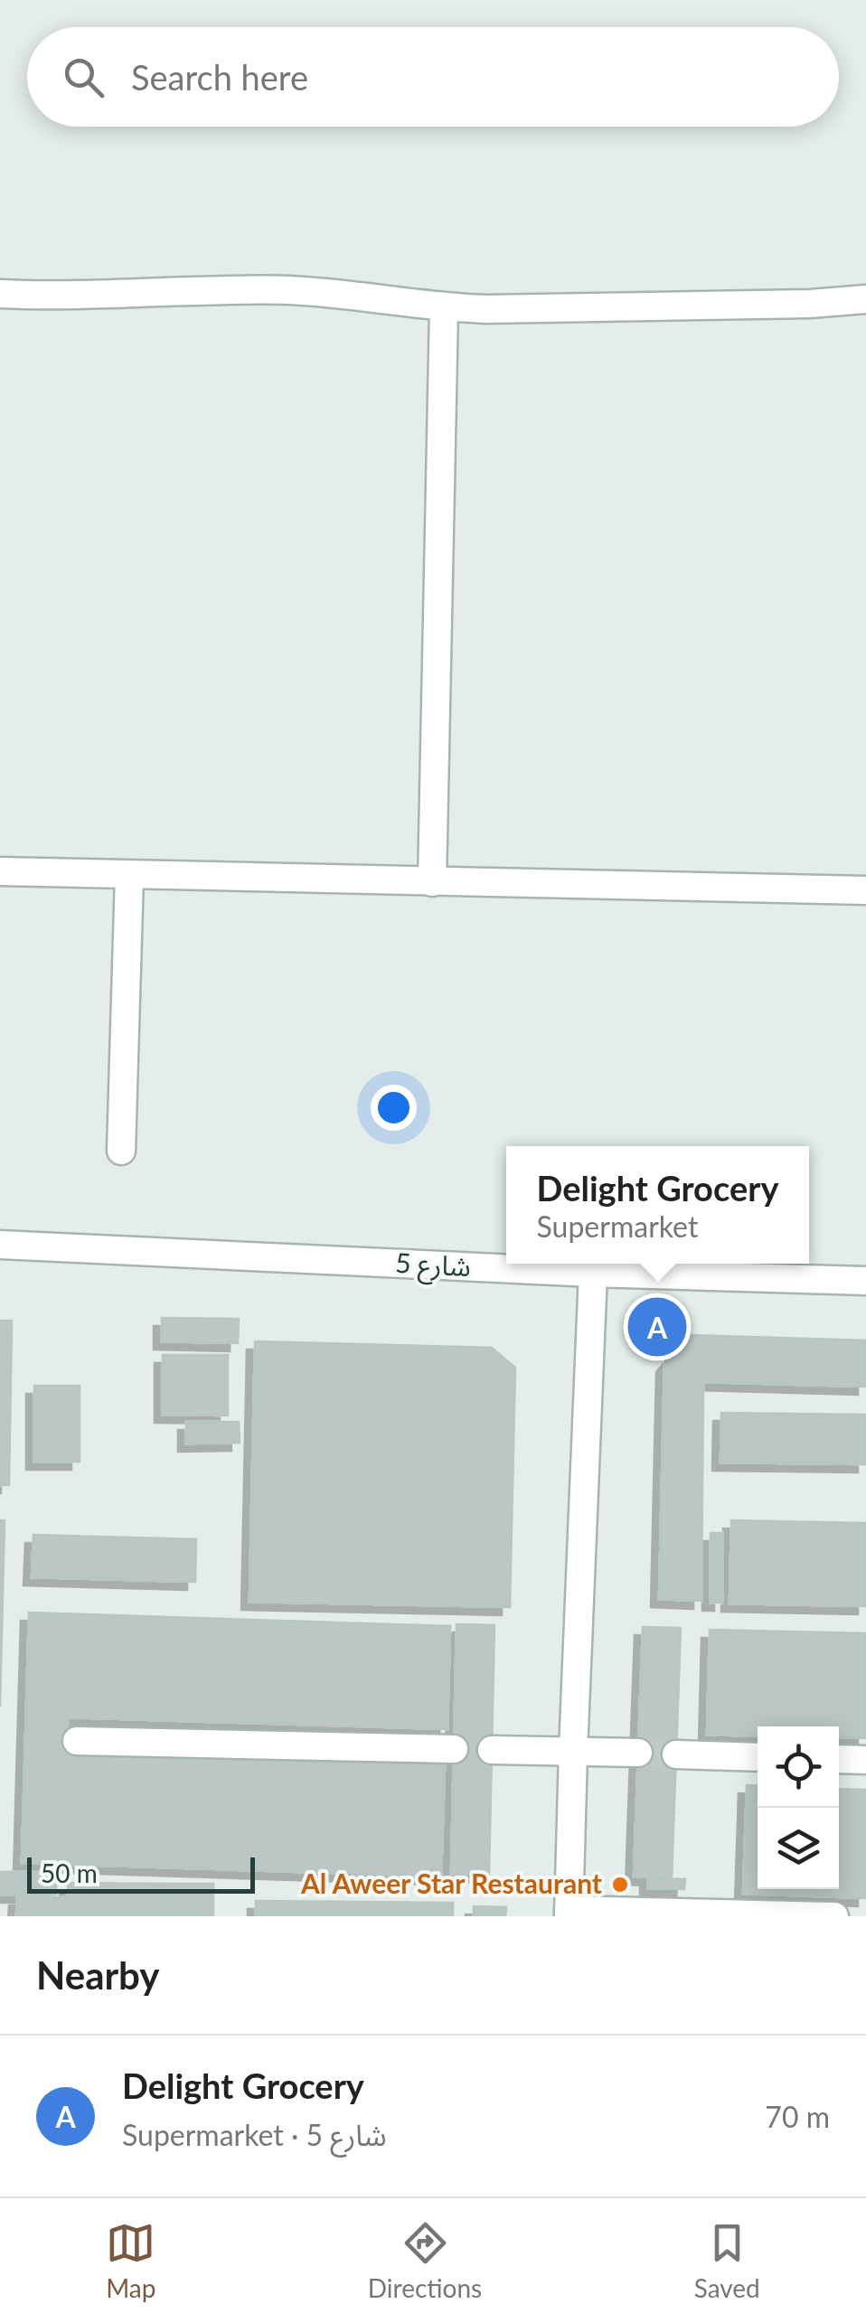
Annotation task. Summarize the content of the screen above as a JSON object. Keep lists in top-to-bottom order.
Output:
{
  "streets": {
    "street": ["شارع 5"]
  },
  "places": ["Al Aweer Star Restaurant"],
  "scale_bar": "50 m",
  "page": {
    "search": "Search here",
    "popup": ["Delight Grocery", "Supermarket"],
    "pins": "A",
    "scale": "50 m",
    "heading": "Nearby",
    "list": [
      {
        "mark": "A",
        "name": "Delight Grocery",
        "note": "Supermarket · شارع 5",
        "value": "70 m"
      }
    ],
    "nav": ["Map", "Directions", "Saved"]
  }
}
